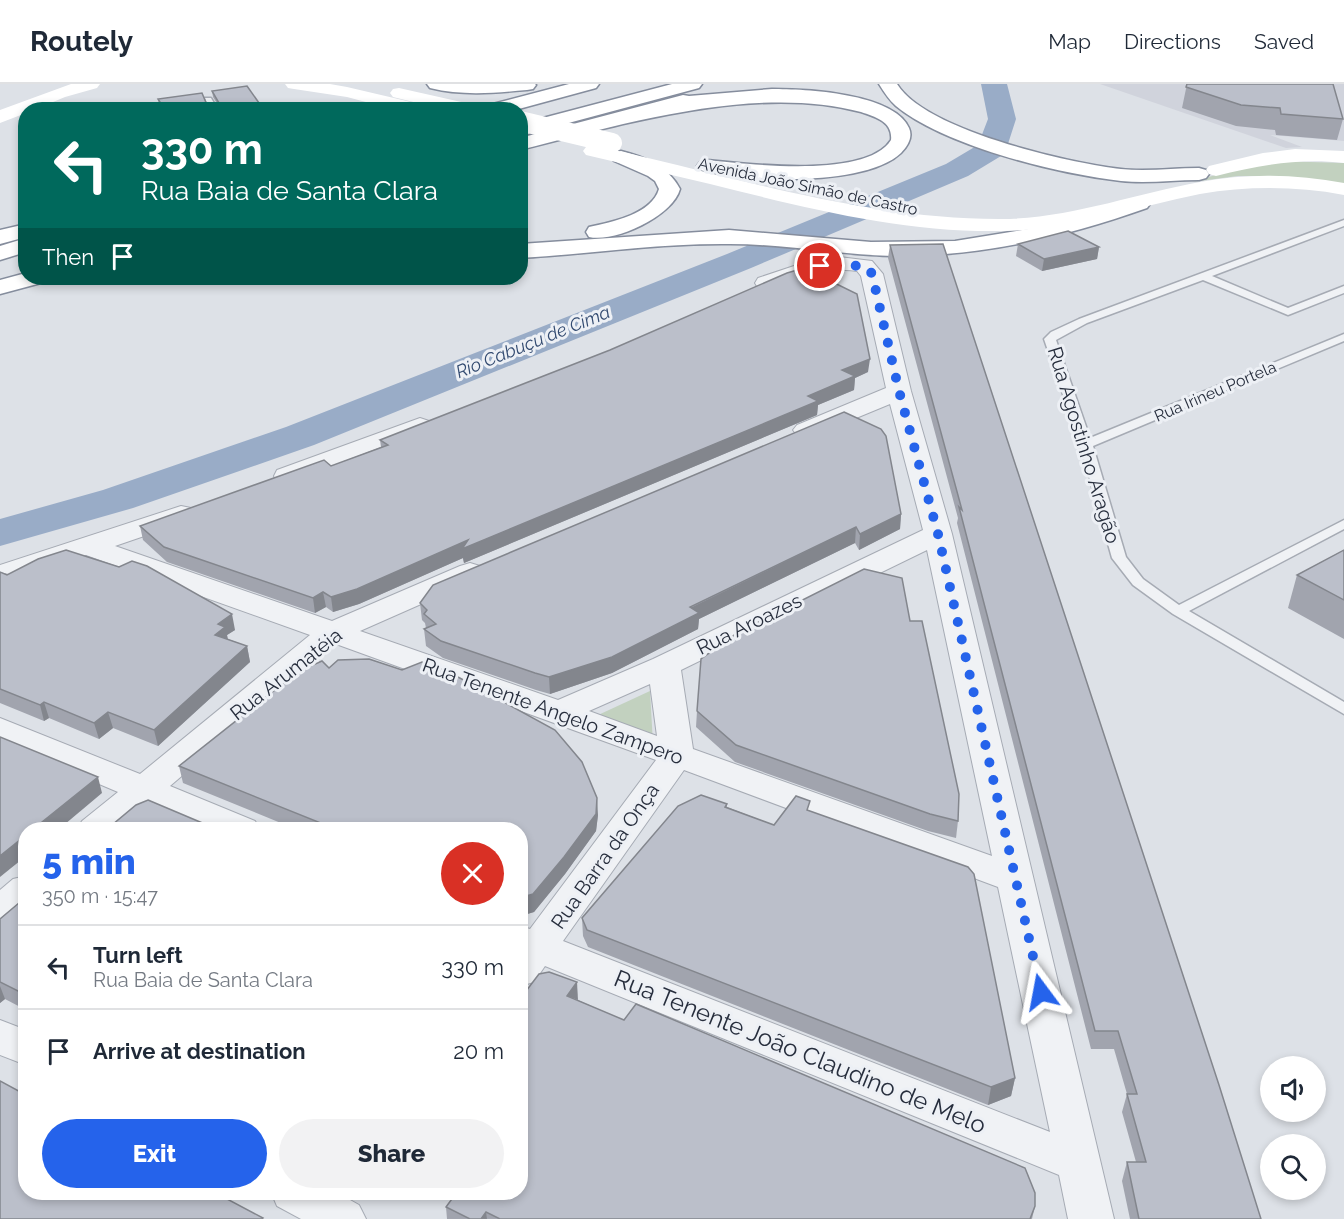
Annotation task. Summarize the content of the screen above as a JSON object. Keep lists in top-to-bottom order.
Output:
{
  "streets": {
    "main road": ["Avenida João Simão de Castro"],
    "street": [
      "Rua Aroazes",
      "Rua Arumatéia",
      "Rua Tenente Angelo Zampero",
      "Rua Barra da Onça",
      "Rua Tenente João Claudino de Melo"
    ],
    "lane": ["Rua Irineu Portela", "Rua Agostinho Aragão"]
  },
  "crossings": [
    ["Rua Irineu Portela", "Rua Agostinho Aragão"],
    ["Rua Aroazes", "Rua Tenente Angelo Zampero"],
    ["Rua Arumatéia", "Rua Tenente Angelo Zampero"],
    ["Rua Tenente Angelo Zampero", "Rua Barra da Onça"]
  ],
  "water": ["Rio Cabuçu de Cima"],
  "page": {
    "header": "Routely",
    "nav": ["Map", "Directions", "Saved"],
    "turn": ["330 m", "Rua Baia de Santa Clara"],
    "then": "Then",
    "heading": ["5 min", "350 m · 15:47"],
    "list": [
      {
        "name": "Turn left",
        "note": "Rua Baia de Santa Clara",
        "value": "330 m"
      },
      {
        "name": "Arrive at destination",
        "value": "20 m"
      }
    ],
    "buttons": ["Exit", "Share"]
  }
}
